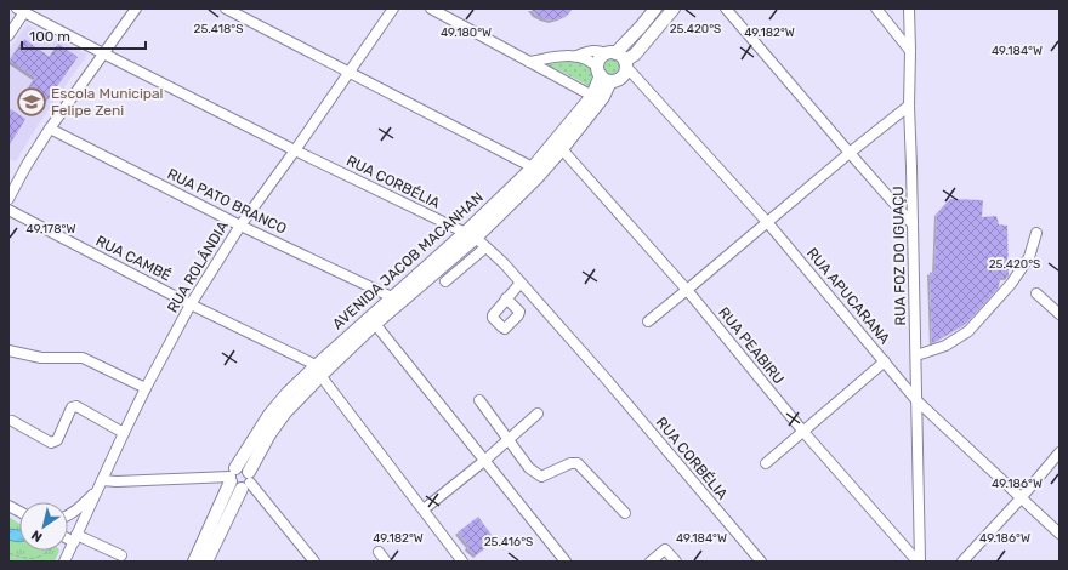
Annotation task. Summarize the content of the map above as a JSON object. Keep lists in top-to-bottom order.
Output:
{
  "streets": {
    "main road": ["AVENIDA JACOB MACANHAN"],
    "street": [
      "RUA CORBÉLIA",
      "RUA PATO BRANCO",
      "RUA FOZ DO IGUAÇU",
      "RUA CAMBÉ",
      "RUA ROLÂNDIA",
      "RUA APUCARANA",
      "RUA PEABIRU"
    ]
  },
  "crossings": [
    ["RUA CORBÉLIA", "AVENIDA JACOB MACANHAN"],
    ["RUA CORBÉLIA", "RUA ROLÂNDIA"],
    ["RUA PATO BRANCO", "AVENIDA JACOB MACANHAN"],
    ["RUA PATO BRANCO", "RUA ROLÂNDIA"],
    ["RUA FOZ DO IGUAÇU", "RUA APUCARANA"],
    ["RUA FOZ DO IGUAÇU", "RUA PEABIRU"],
    ["RUA CAMBÉ", "AVENIDA JACOB MACANHAN"],
    ["RUA CAMBÉ", "RUA ROLÂNDIA"],
    ["AVENIDA JACOB MACANHAN", "RUA PEABIRU"]
  ],
  "places": {
    "school or university": ["Escola Municipal Felipe Zeni"]
  },
  "scale_bar": "100 m",
  "north": "bottom left",
  "coordinates": [
    "25.418°S",
    "25.420°S",
    "49.180°W",
    "49.182°W",
    "49.184°W",
    "49.178°W",
    "49.186°W",
    "25.416°S"
  ]
}
